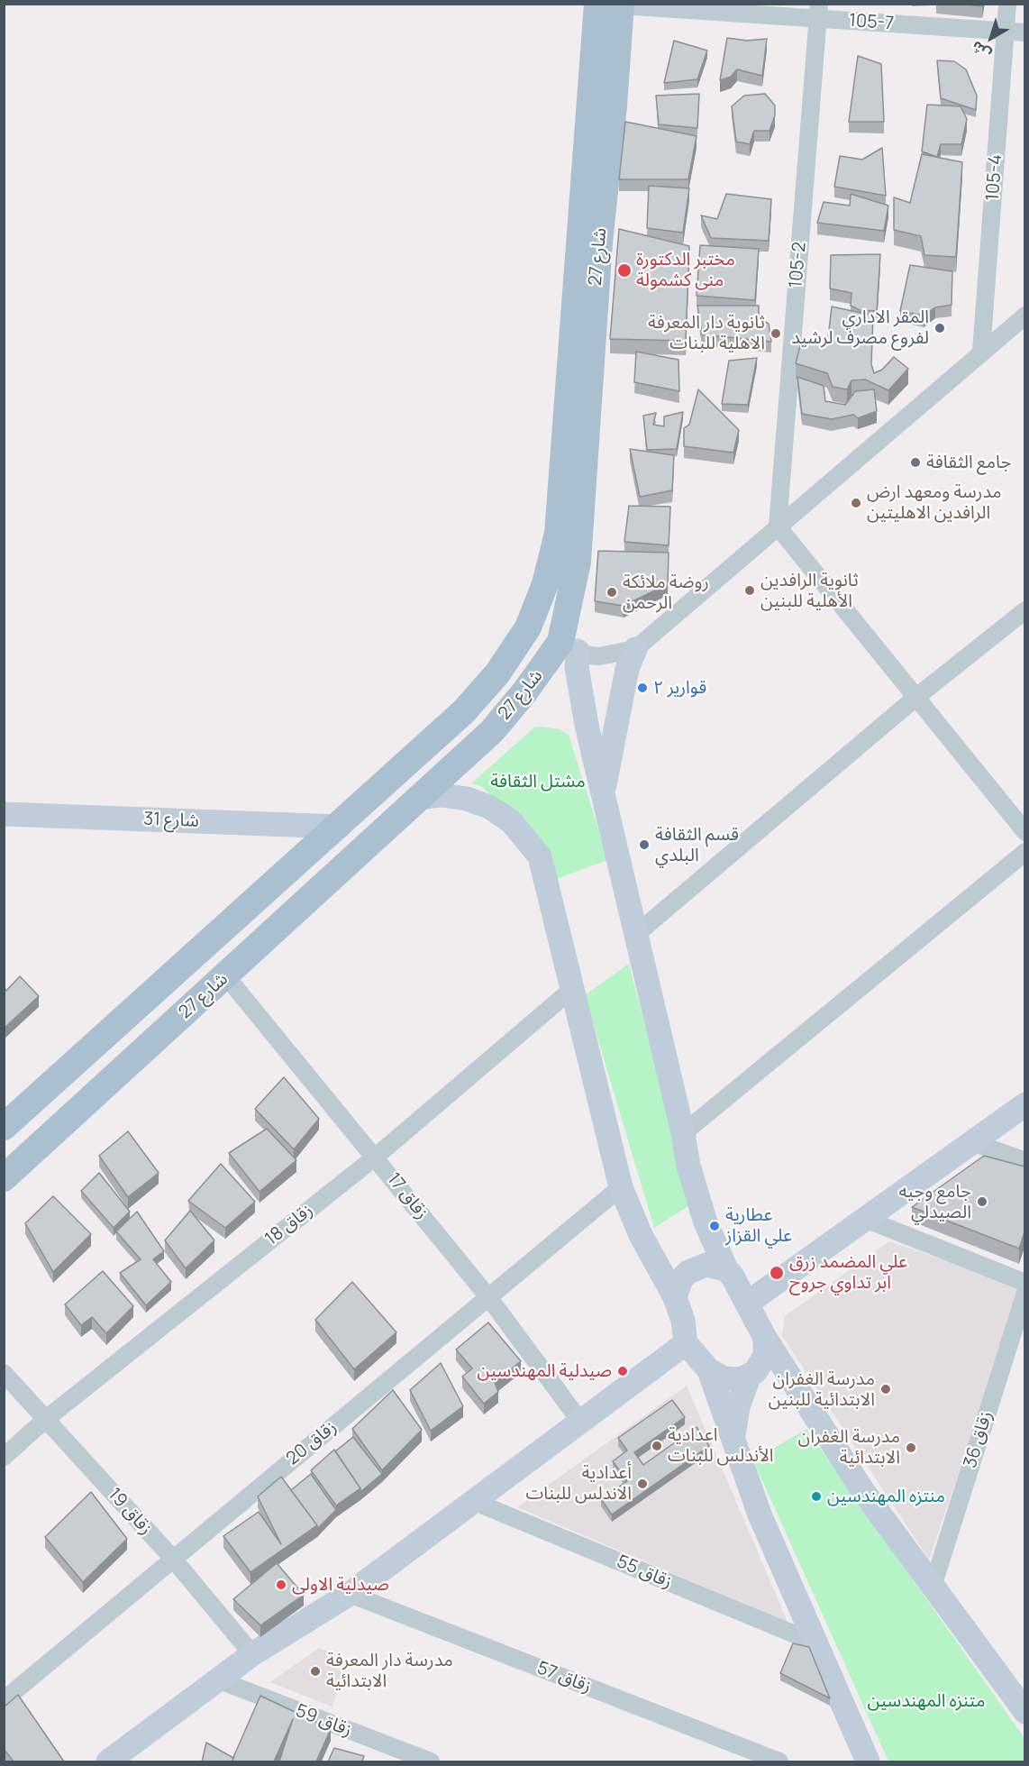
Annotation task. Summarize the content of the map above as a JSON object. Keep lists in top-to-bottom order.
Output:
{
  "streets": {
    "main road": ["شارع 27"],
    "street": [
      "105-7",
      "105-4",
      "105-2",
      "شارع 31",
      "زقاق 17",
      "زقاق 18",
      "زقاق 36",
      "زقاق 20",
      "زقاق 19",
      "زقاق 55",
      "زقاق 57",
      "زقاق 59"
    ]
  },
  "crossings": [
    ["105-7", "105-4"],
    ["105-7", "شارع 27"],
    ["105-7", "105-2"],
    ["شارع 27", "شارع 31"],
    ["شارع 27", "زقاق 17"],
    ["زقاق 17", "زقاق 18"],
    ["زقاق 17", "زقاق 20"],
    ["زقاق 18", "زقاق 19"],
    ["زقاق 20", "زقاق 19"]
  ],
  "parks": ["مشتل الثقافة", "متنزه المهندسين"],
  "places": [
    "مختبر الدكتورة منى كشمولة",
    "المقر الاداري لفروع مصرف لرشيد",
    "ثانوية دار المعرفة الاهلية للبنات",
    "جامع الثقافة",
    "مدرسة ومعهد ارض الرافدين الاهليتين",
    "ثانوية الرافدين الأهلية للبنين",
    "روضة ملائكة الرحمن",
    "قوارير ٢",
    "قسم الثقافة البلدي",
    "جامع وجيه الصيدلي",
    "عطارية علي القزاز",
    "علي المضمد زرق ابر تداوي جروح",
    "صيدلية المهندسين",
    "مدرسة الغفران الابتدائية للبنين",
    "اعدادية الأندلس للبنات",
    "مدرسة الغفران الابتدائية",
    "أعدادية الاندلس للبنات",
    "منتزه المهندسين",
    "صيدلية الاولى",
    "مدرسة دار المعرفة الابتدائية"
  ],
  "north": "bottom left"
}
